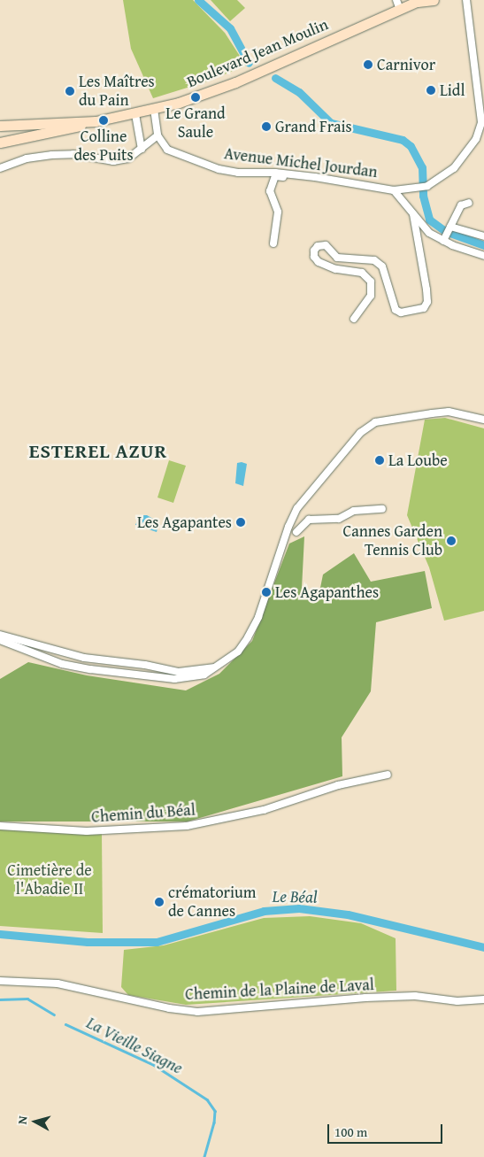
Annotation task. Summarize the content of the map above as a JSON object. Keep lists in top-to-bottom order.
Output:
{
  "streets": {
    "main road": ["Boulevard Jean Moulin"],
    "street": ["Avenue Michel Jourdan", "Chemin du Béal", "Chemin de la Plaine de Laval"]
  },
  "districts": ["ESTEREL AZUR"],
  "water": ["Le Béal", "La Vieille Siagne"],
  "parks": ["Cimetière de l'Abadie II"],
  "places": [
    "Carnivor",
    "Lidl",
    "Les Maîtres du Pain",
    "Le Grand Saule",
    "Colline des Puits",
    "Grand Frais",
    "La Loube",
    "Les Agapantes",
    "Cannes Garden Tennis Club",
    "Les Agapanthes",
    "crématorium de Cannes"
  ],
  "scale_bar": "100 m",
  "north": "left"
}
